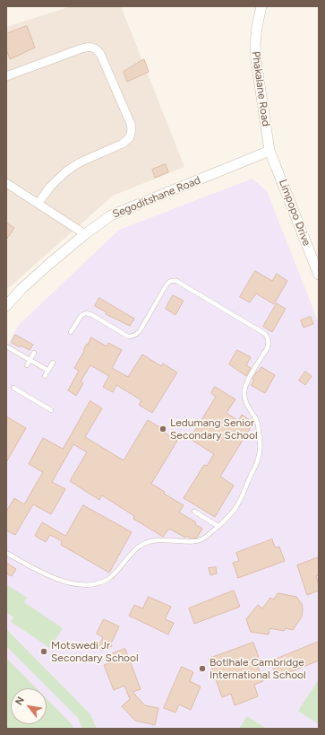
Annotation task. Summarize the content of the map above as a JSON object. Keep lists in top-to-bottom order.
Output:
{
  "streets": {
    "street": ["Phakalane Road", "Segoditshane Road", "Limpopo Drive"]
  },
  "crossings": [
    ["Phakalane Road", "Segoditshane Road"],
    ["Phakalane Road", "Limpopo Drive"],
    ["Segoditshane Road", "Limpopo Drive"]
  ],
  "places": ["Ledumang Senior Secondary School", "Motswedi Jr Secondary School", "Botlhale Cambridge International School"],
  "north": "top left"
}
